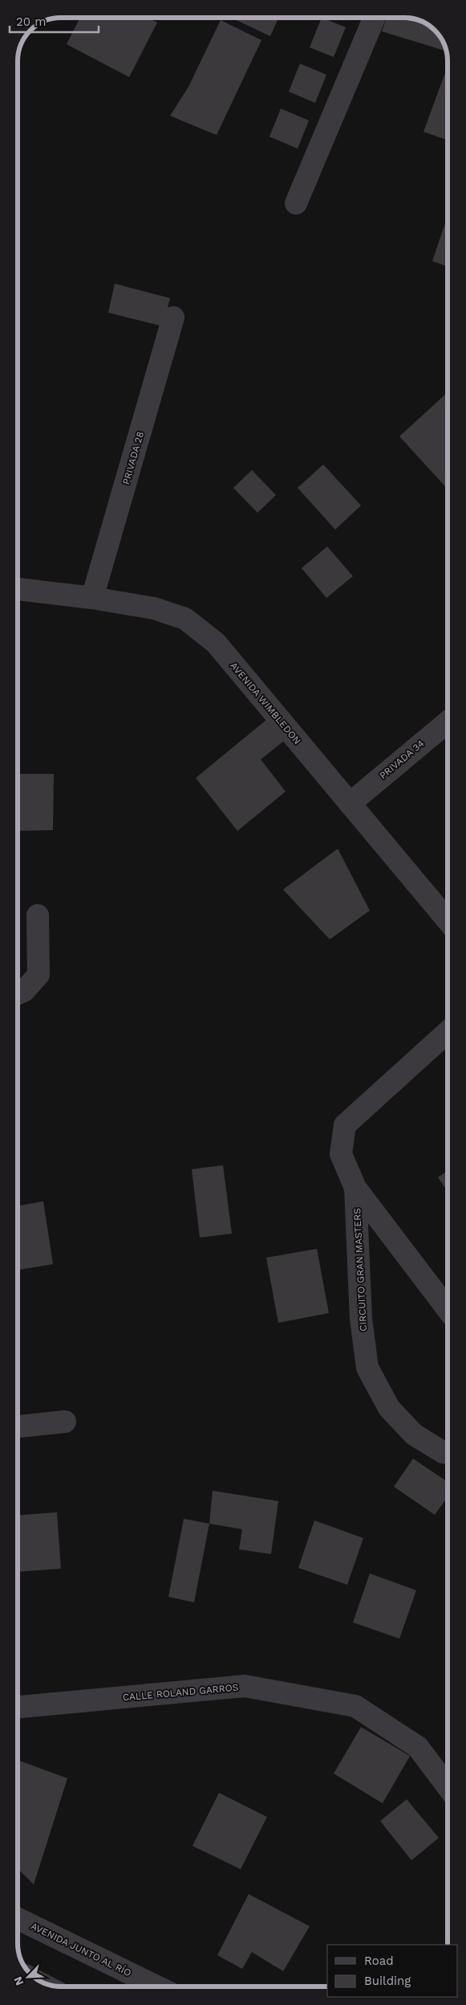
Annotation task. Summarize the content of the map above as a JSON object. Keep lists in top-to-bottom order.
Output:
{
  "streets": {
    "street": [
      "PRIVADA 28",
      "AVENIDA WIMBLEDON",
      "PRIVADA 34",
      "CIRCUITO GRAN MASTERS",
      "CALLE ROLAND GARROS",
      "AVENIDA JUNTO AL RÍO"
    ]
  },
  "crossings": [
    ["PRIVADA 28", "AVENIDA WIMBLEDON"],
    ["AVENIDA WIMBLEDON", "PRIVADA 34"]
  ],
  "legend": ["Road", "Building"],
  "scale_bar": "20 m",
  "north": "bottom left"
}
